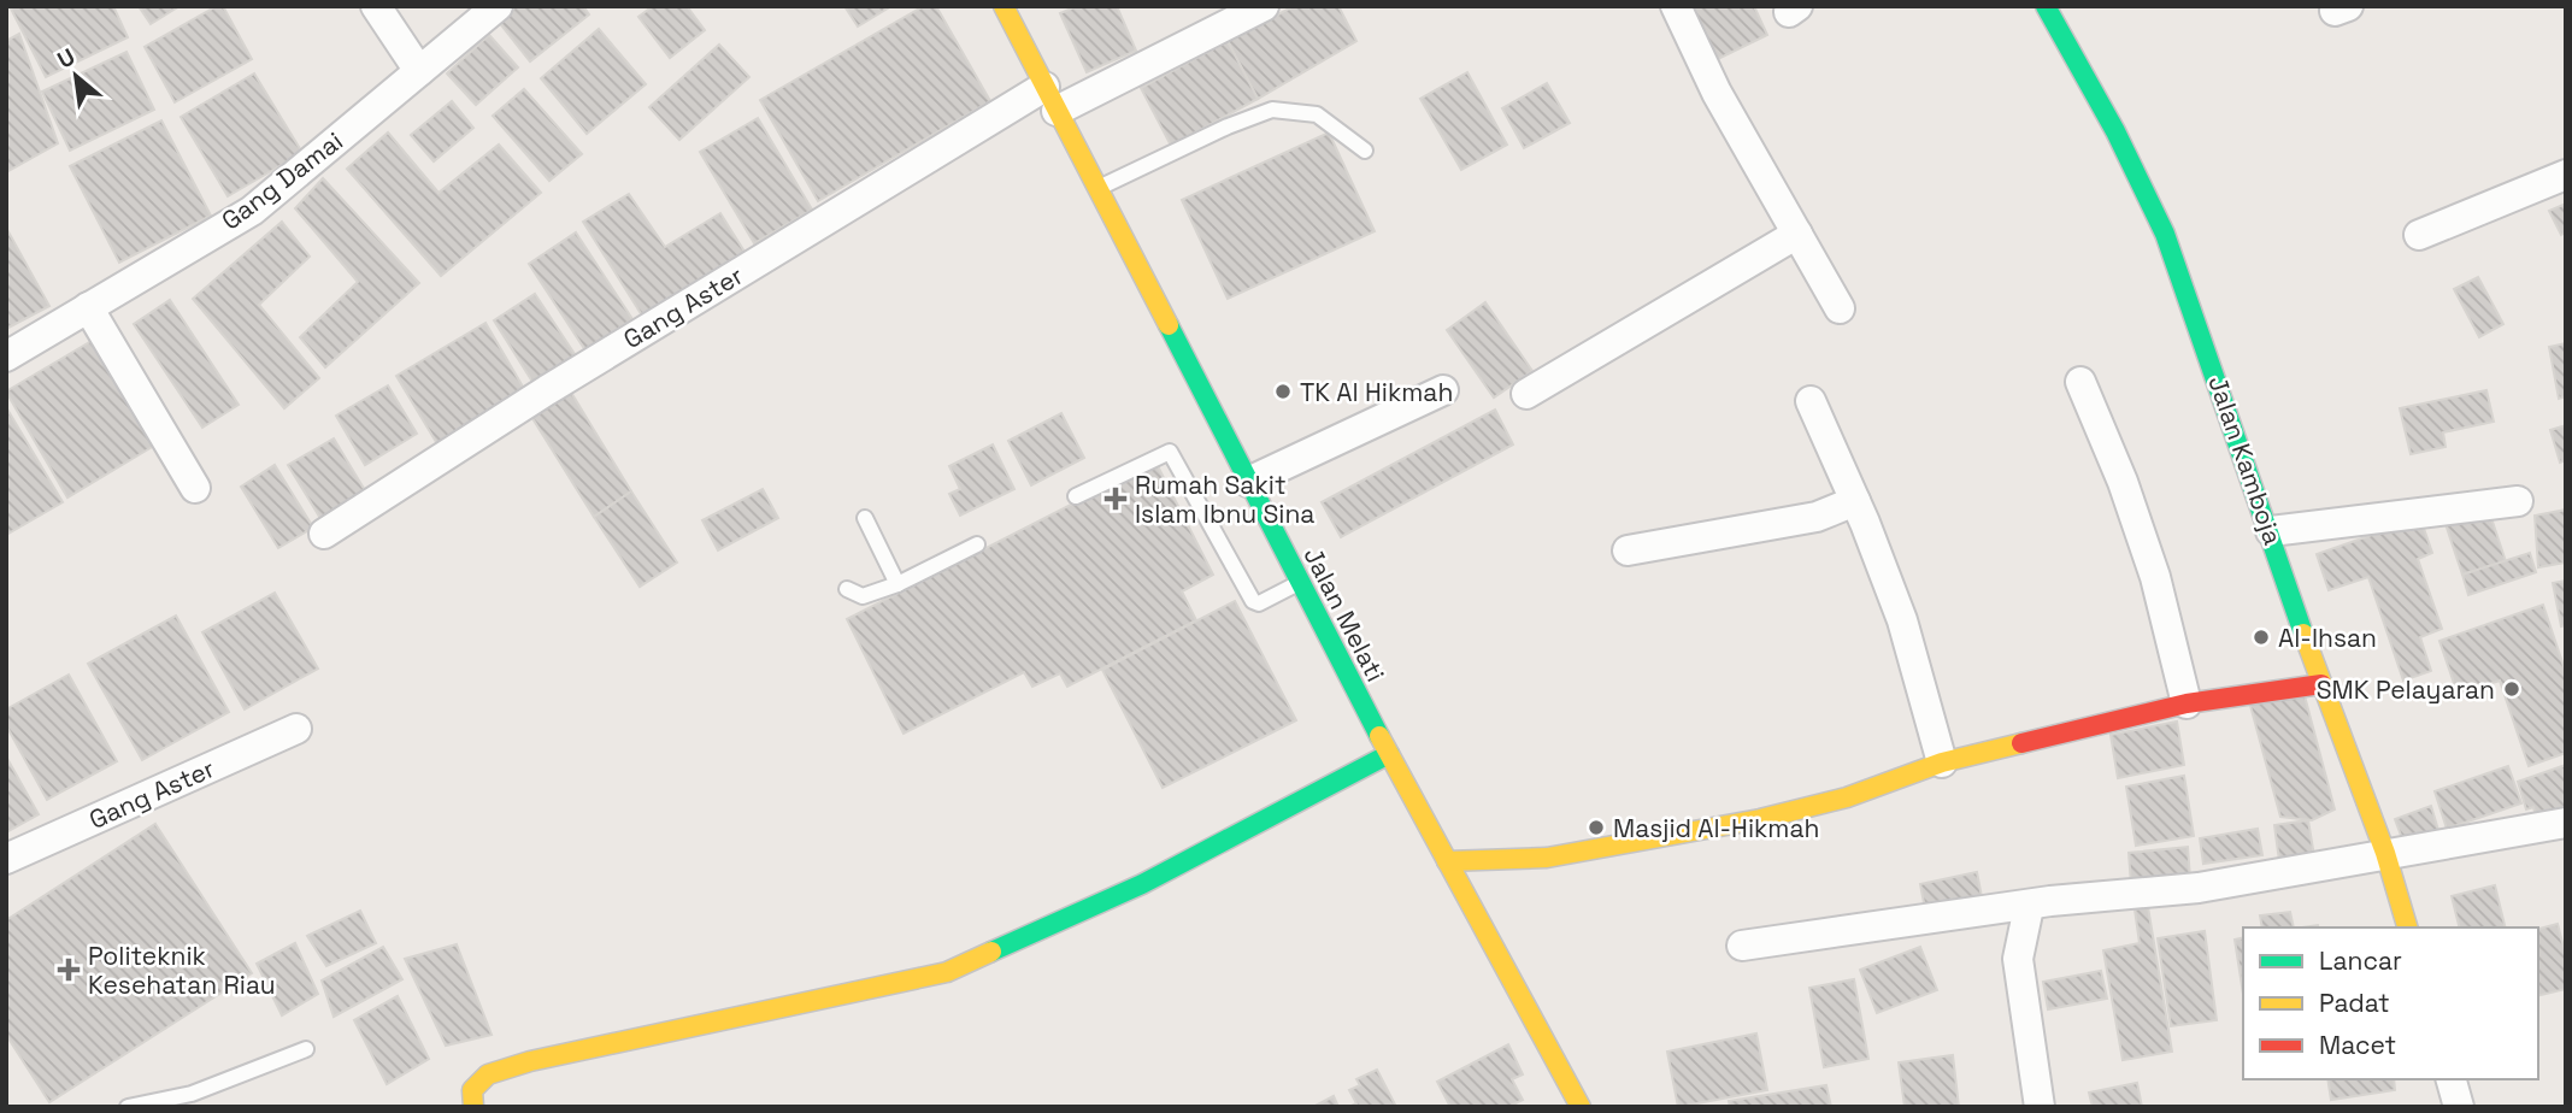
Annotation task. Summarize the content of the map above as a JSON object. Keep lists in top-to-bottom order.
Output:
{
  "streets": {
    "street": [
      "Gang Damai",
      "Gang Aster",
      "Jalan Kamboja",
      "Jalan Melati"
    ]
  },
  "crossings": [
    ["Gang Aster", "Jalan Melati"]
  ],
  "places": {
    "other": [
      "TK Al Hikmah",
      "Al-Ihsan",
      "SMK Pelayaran",
      "Masjid Al-Hikmah"
    ],
    "health": ["Rumah Sakit Islam Ibnu Sina", "Politeknik Kesehatan Riau"]
  },
  "legend": ["Lancar", "Padat", "Macet"],
  "north": "top left"
}
